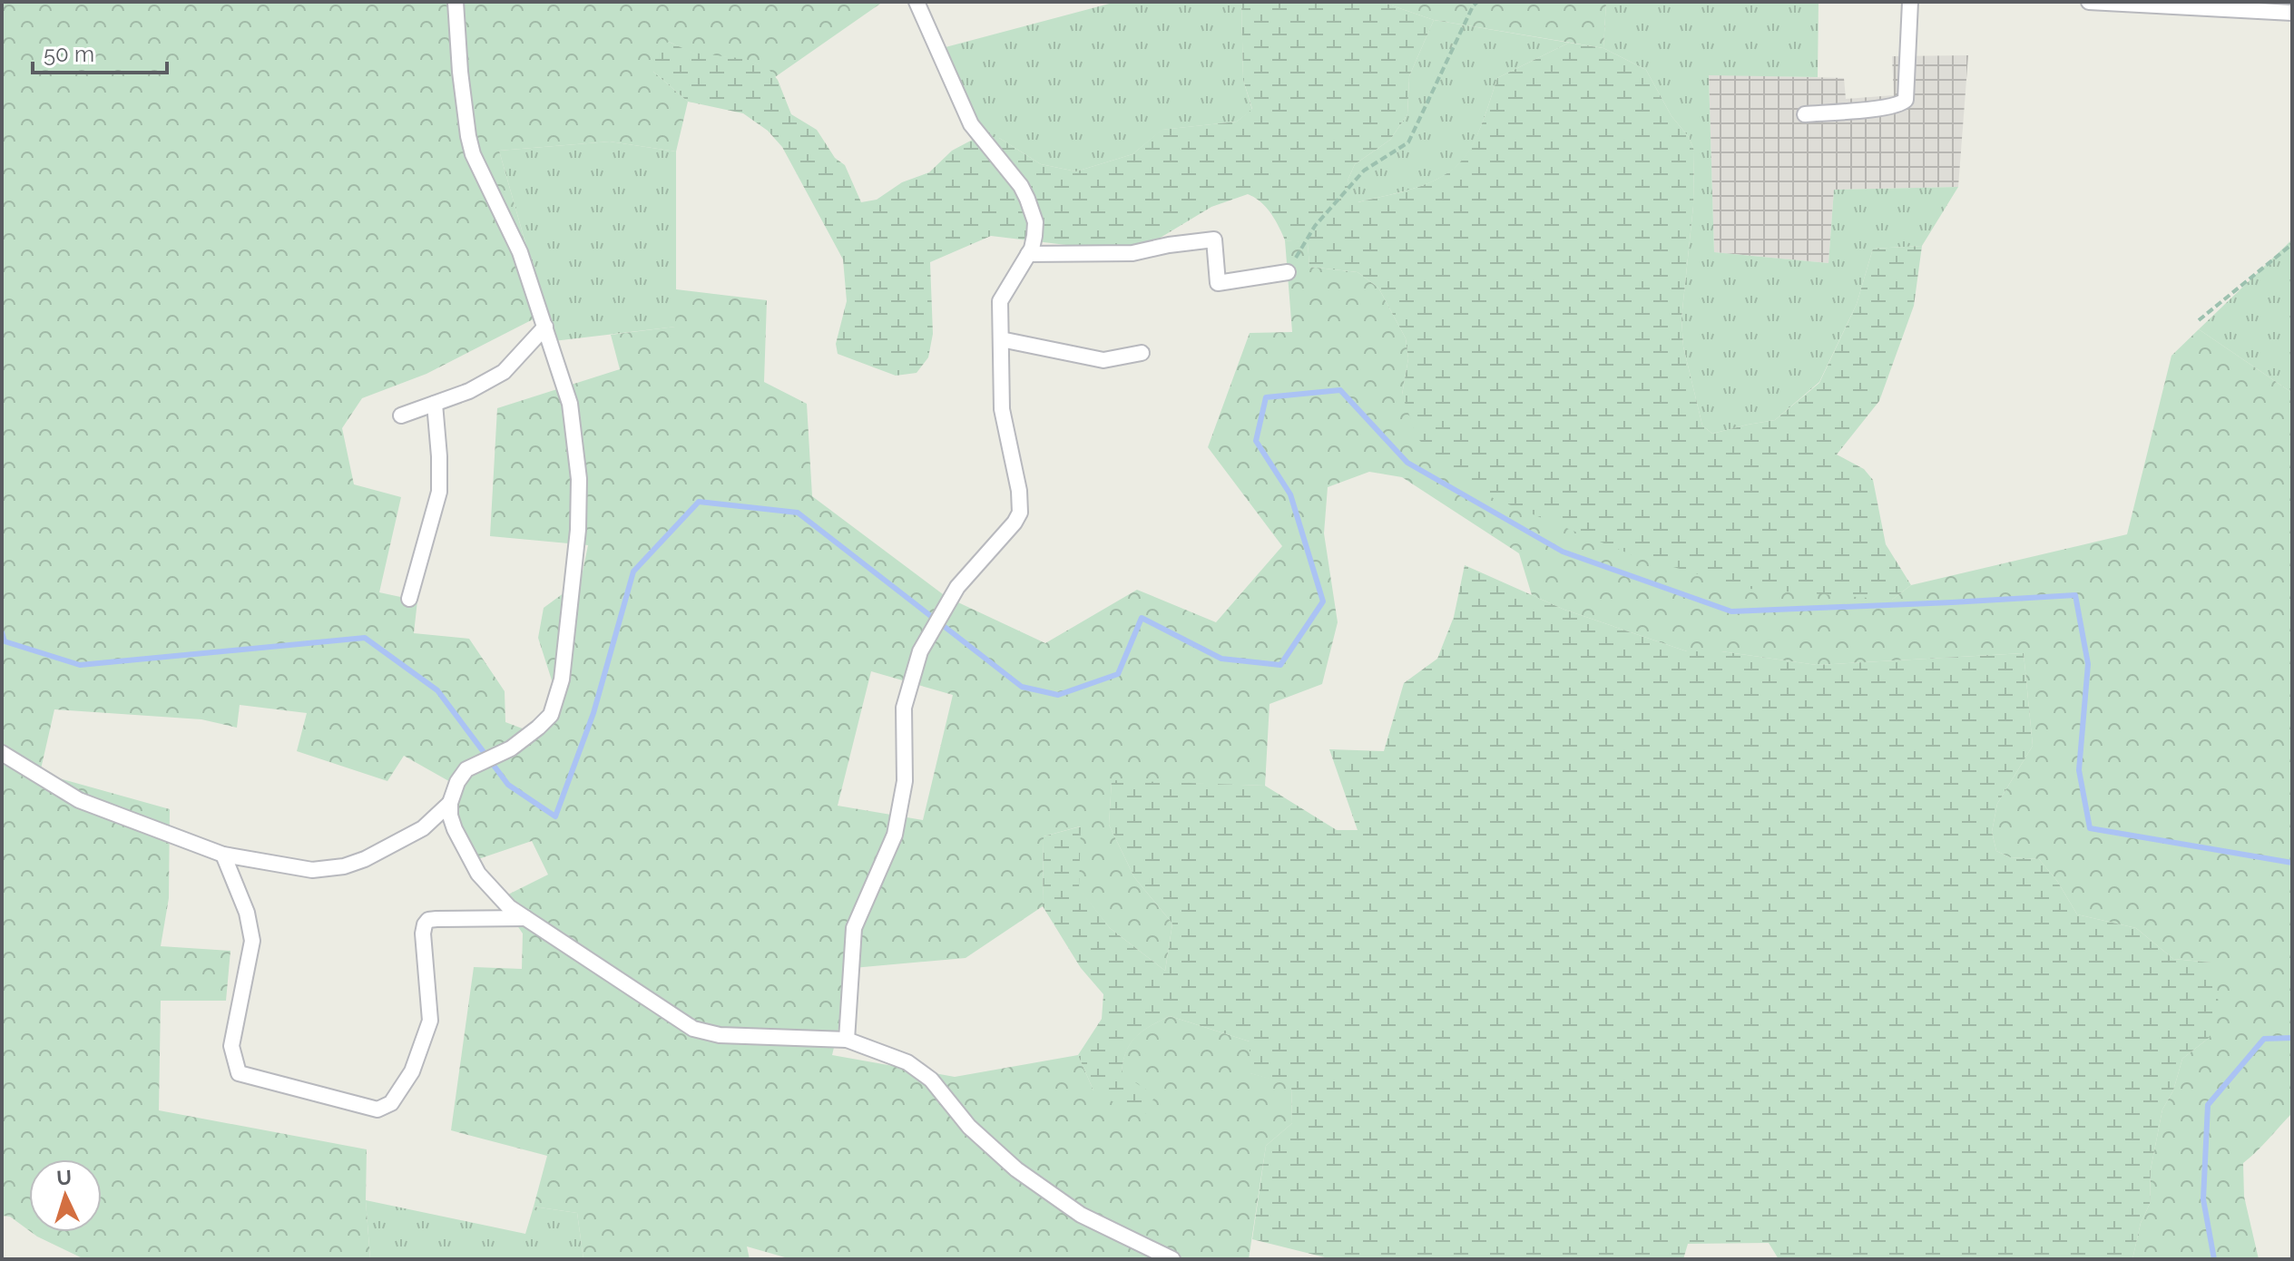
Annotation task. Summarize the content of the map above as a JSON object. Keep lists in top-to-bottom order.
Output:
{
  "scale_bar": "50 m",
  "north": "top"
}
